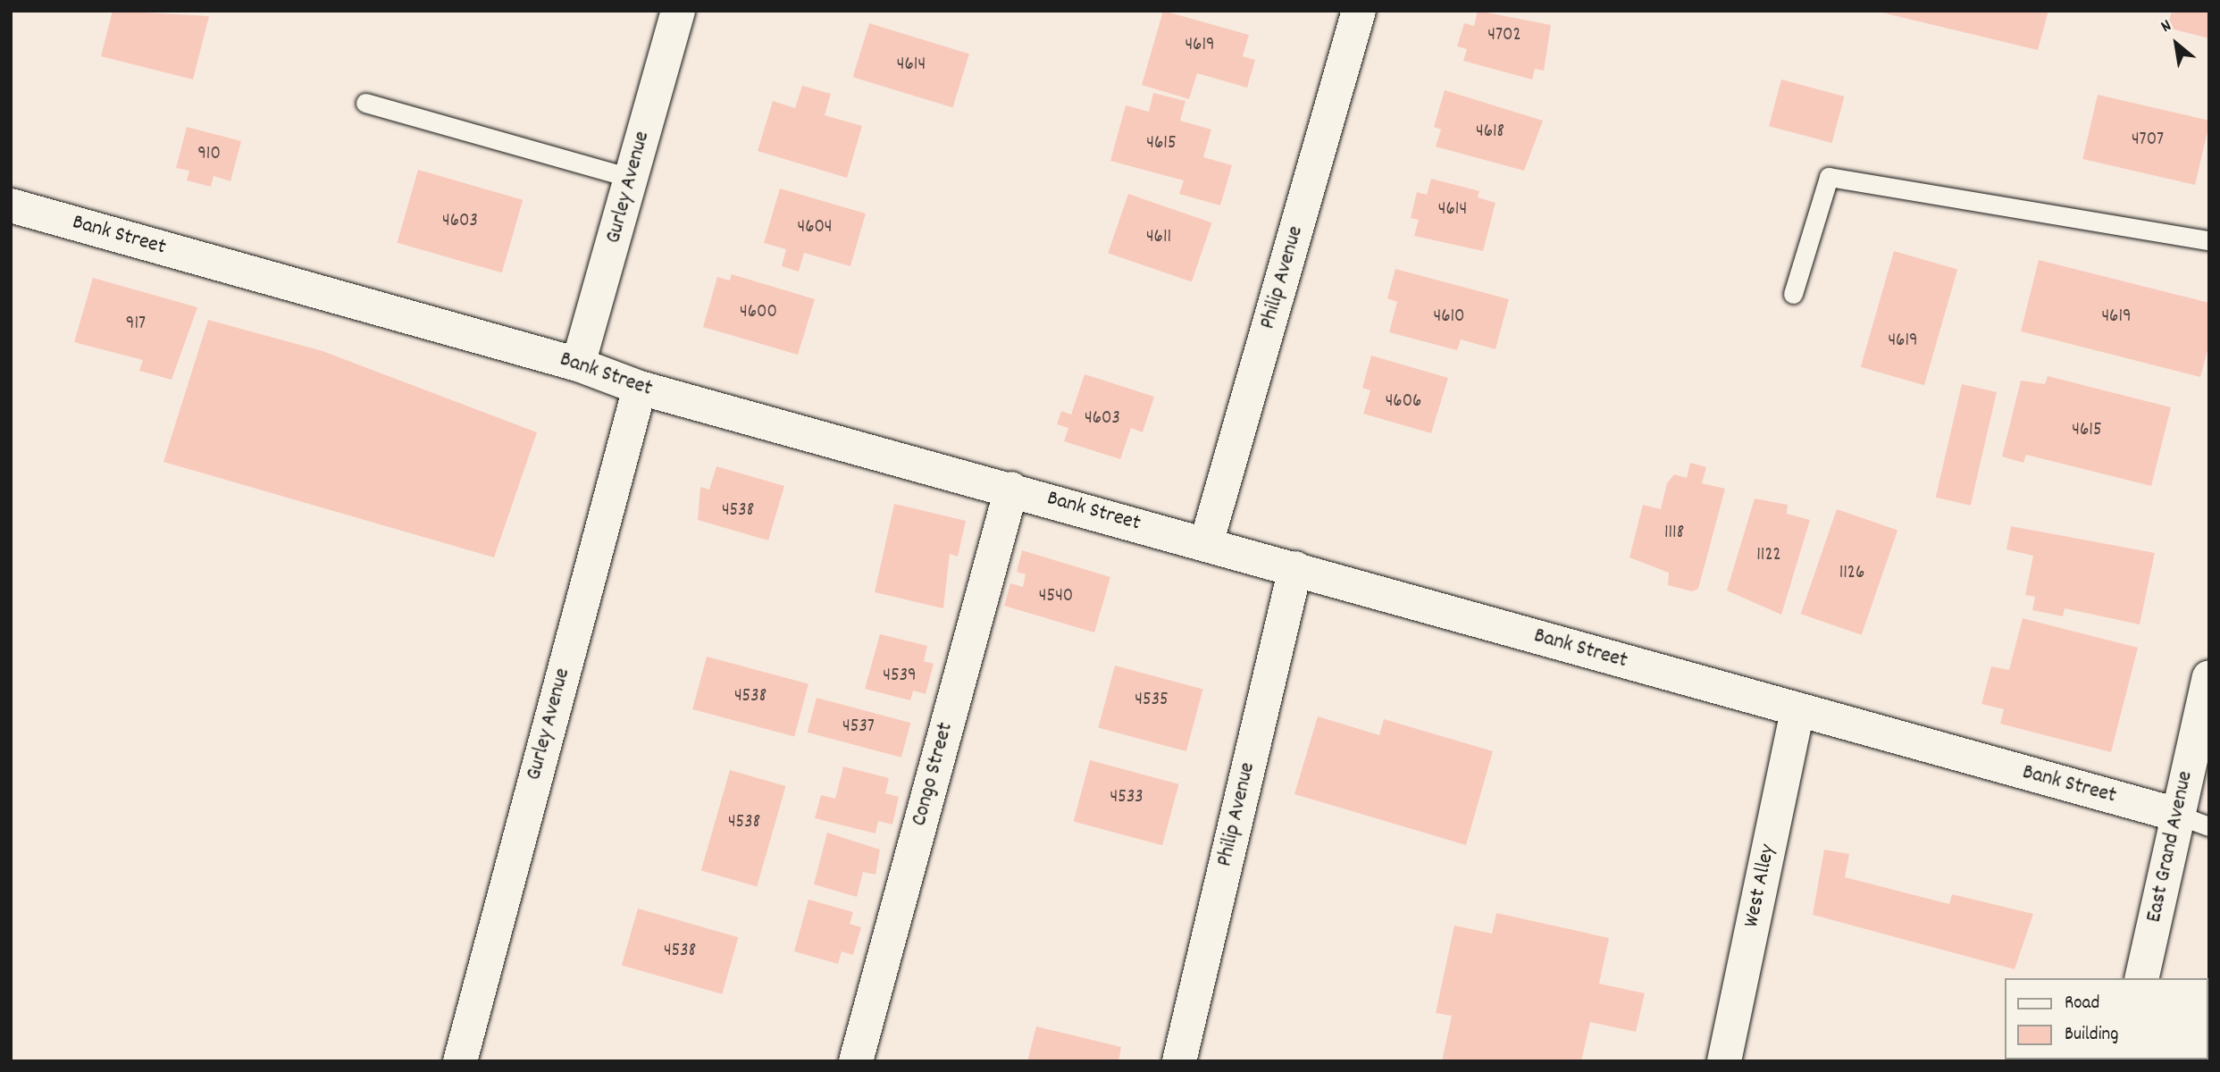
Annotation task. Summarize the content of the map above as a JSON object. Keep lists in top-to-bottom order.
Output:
{
  "streets": {
    "street": [
      "Gurley Avenue",
      "Bank Street",
      "Philip Avenue",
      "Congo Street",
      "East Grand Avenue",
      "West Alley"
    ]
  },
  "crossings": [
    ["Gurley Avenue", "Bank Street"],
    ["Bank Street", "Philip Avenue"],
    ["Bank Street", "Congo Street"],
    ["Bank Street", "East Grand Avenue"],
    ["Bank Street", "West Alley"]
  ],
  "house_numbers": [
    "4702",
    "4619",
    "4614",
    "4618",
    "4707",
    "4615",
    "910",
    "4614",
    "4603",
    "4604",
    "4611",
    "4600",
    "4610",
    "4619",
    "917",
    "4619",
    "4606",
    "4603",
    "4615",
    "4538",
    "1118",
    "1122",
    "1126",
    "4540",
    "4539",
    "4538",
    "4535",
    "4537",
    "4533",
    "4538",
    "4538"
  ],
  "legend": ["Road", "Building"],
  "north": "top left"
}
